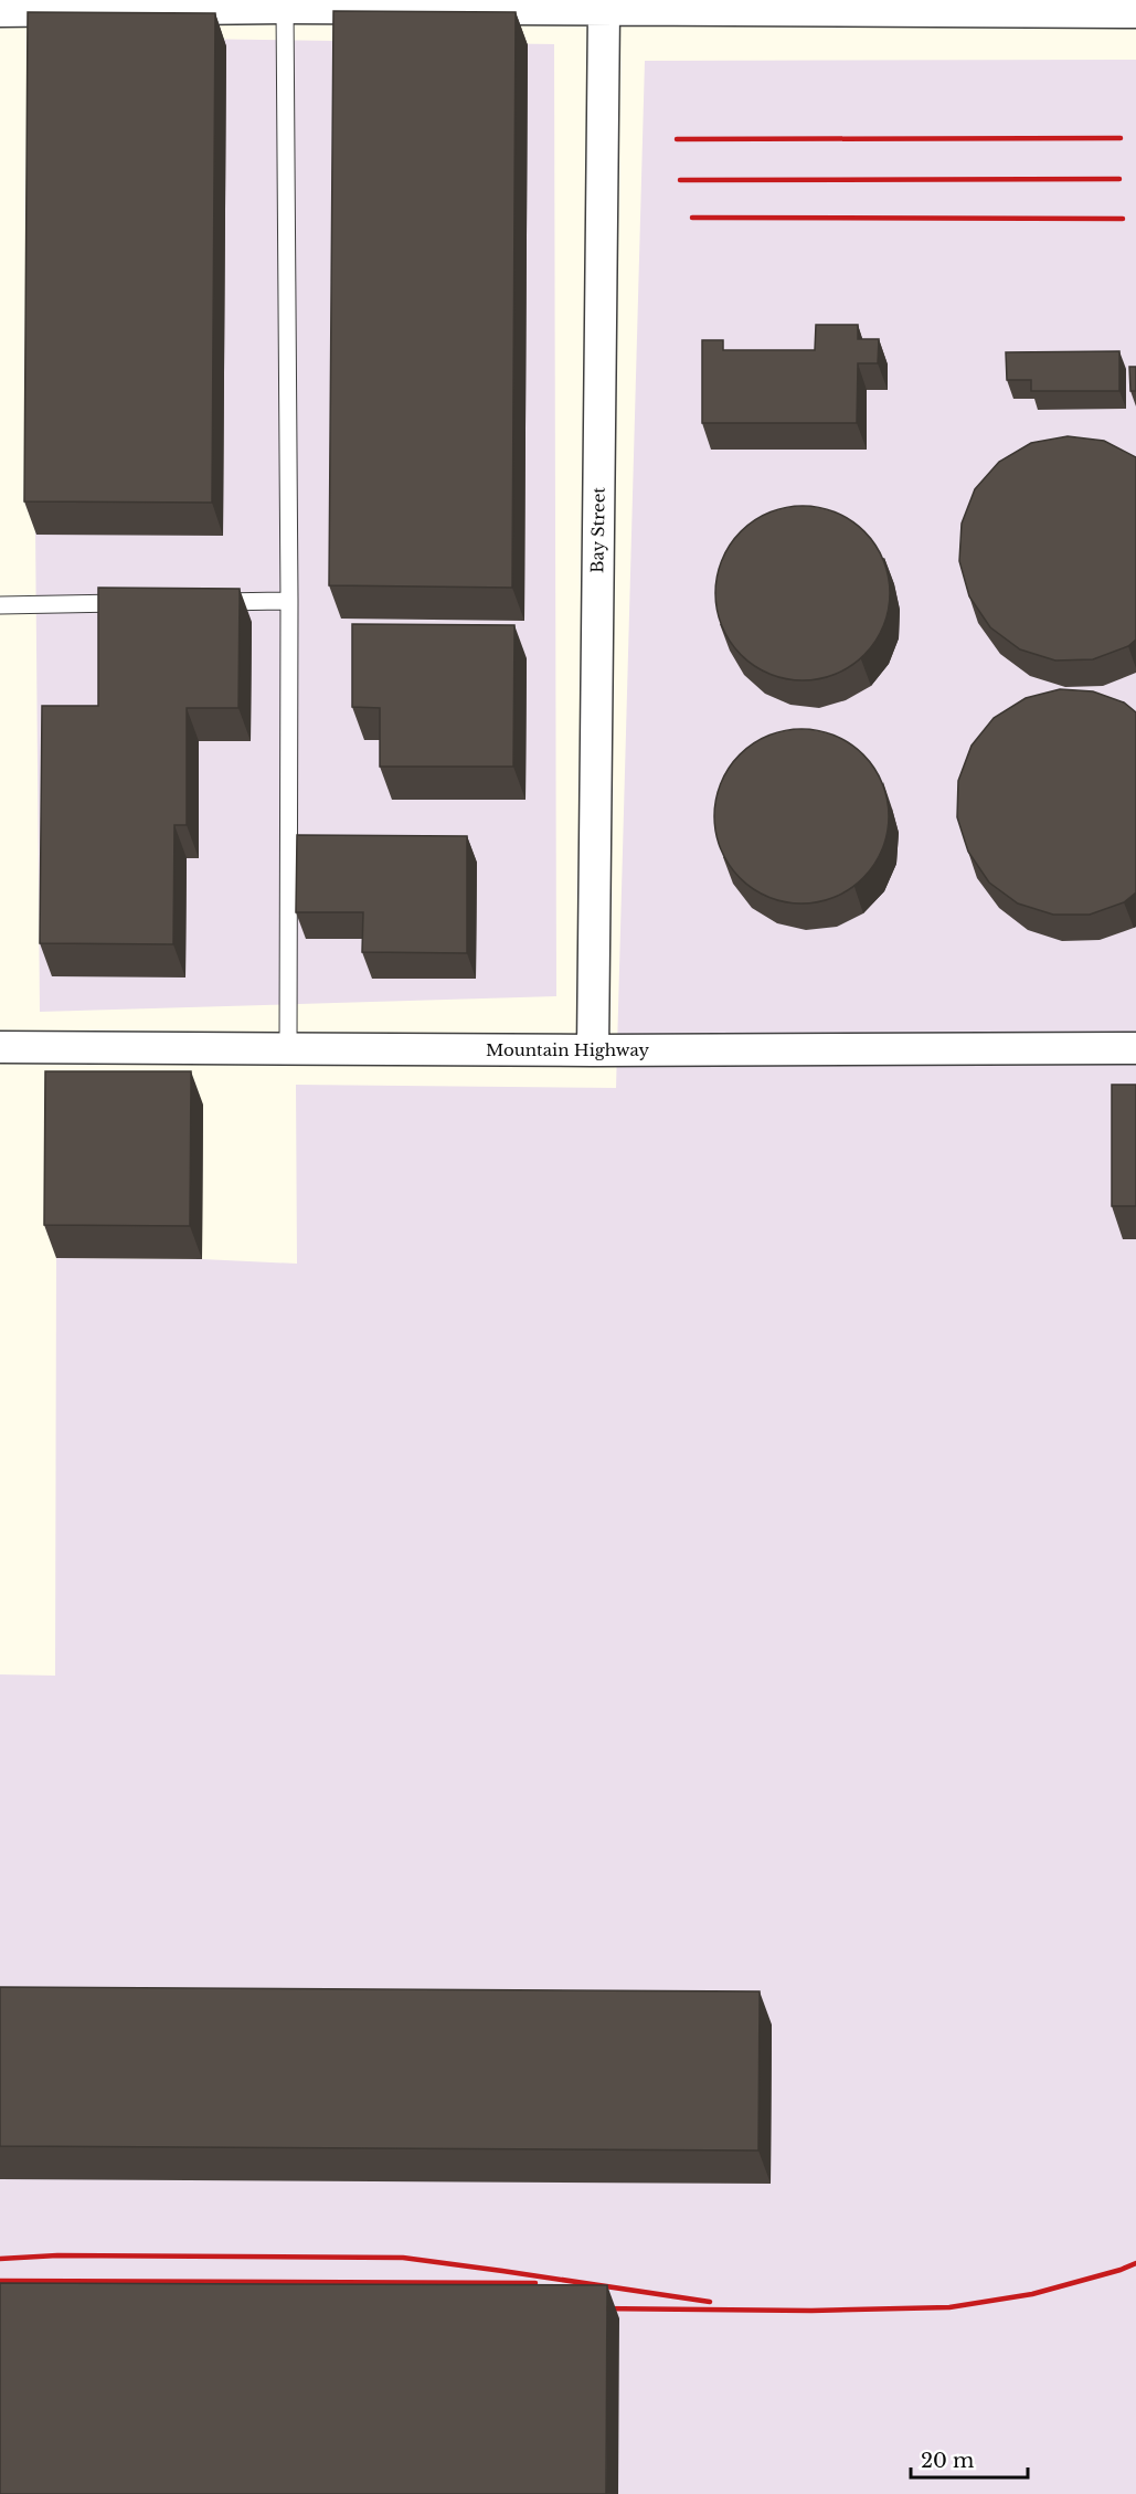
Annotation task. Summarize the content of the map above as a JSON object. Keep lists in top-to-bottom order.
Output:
{
  "streets": {
    "street": ["Bay Street", "Mountain Highway"]
  },
  "crossings": [
    ["Bay Street", "Mountain Highway"]
  ],
  "scale_bar": "20 m"
}
